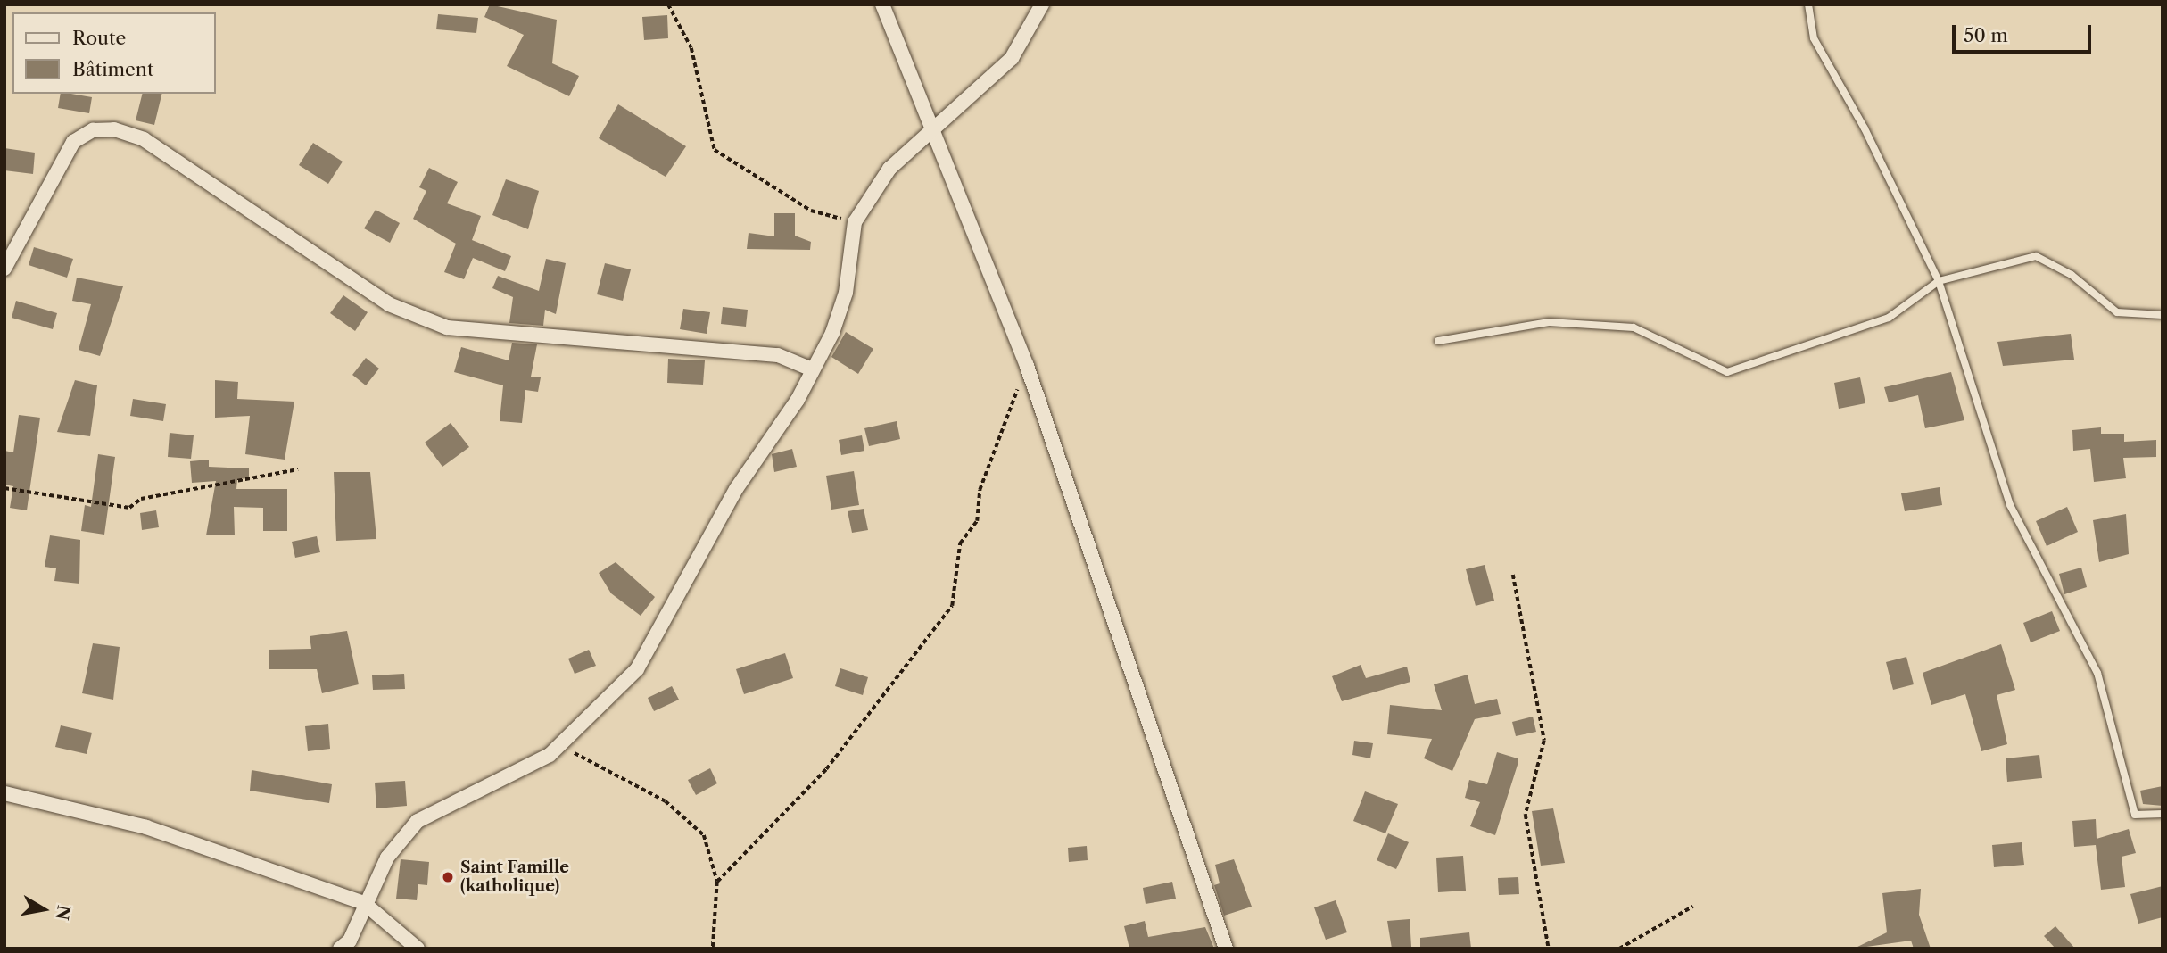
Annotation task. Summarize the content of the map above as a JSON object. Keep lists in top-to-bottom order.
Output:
{
  "places": ["Saint Famille (katholique)"],
  "legend": ["Route", "Bâtiment"],
  "scale_bar": "50 m",
  "north": "right"
}
